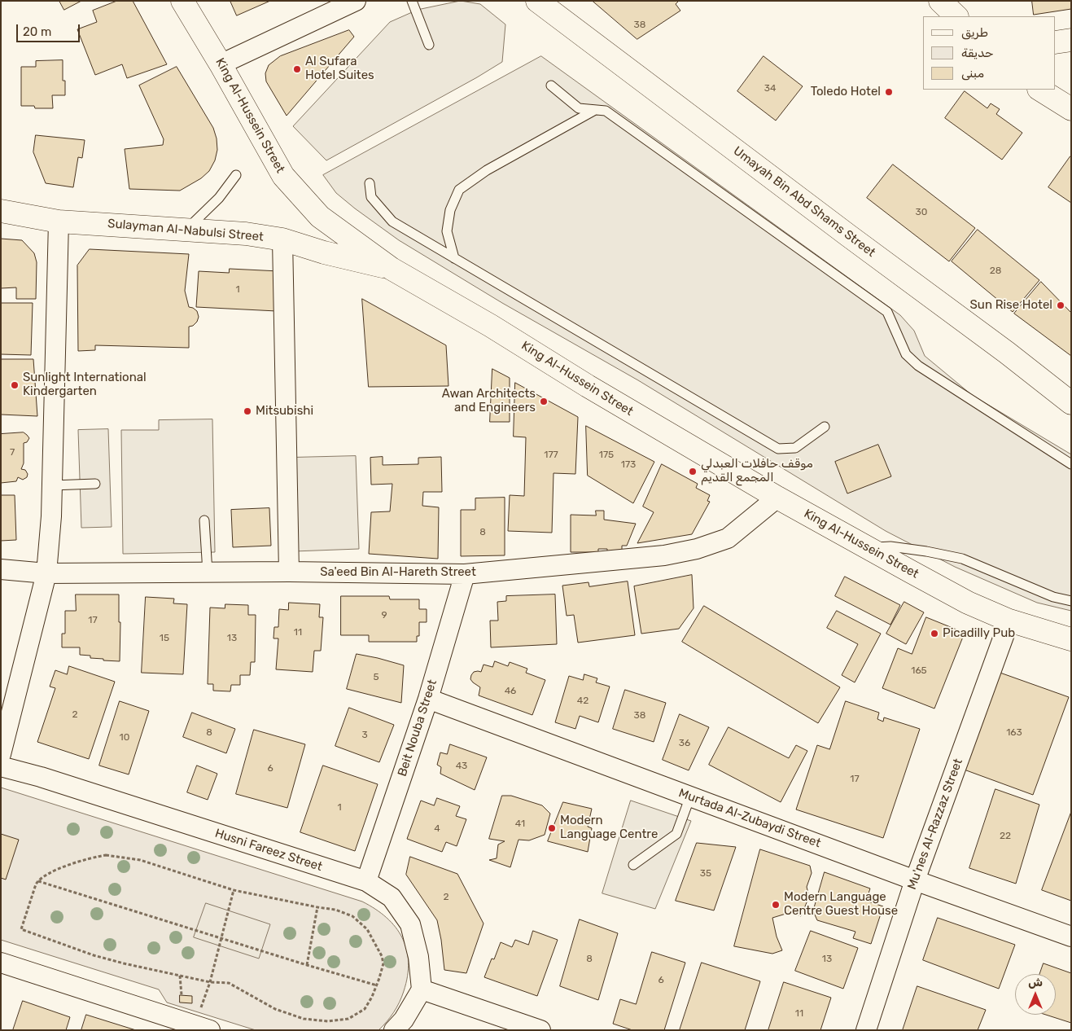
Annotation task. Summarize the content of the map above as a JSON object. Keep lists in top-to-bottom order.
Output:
{
  "streets": {
    "main road": ["King Al-Hussein Street", "Umayah Bin Abd Shams Street", "Sulayman Al-Nabulsi Street"],
    "street": [
      "Sa'eed Bin Al-Hareth Street",
      "Beit Nouba Street",
      "Murtada Al-Zubaydi Street",
      "Mu'nes Al-Razzaz Street",
      "Husni Fareez Street"
    ]
  },
  "crossings": [
    ["King Al-Hussein Street", "Sulayman Al-Nabulsi Street"],
    ["King Al-Hussein Street", "Sa'eed Bin Al-Hareth Street"],
    ["King Al-Hussein Street", "Mu'nes Al-Razzaz Street"],
    ["Sa'eed Bin Al-Hareth Street", "Beit Nouba Street"],
    ["Beit Nouba Street", "Murtada Al-Zubaydi Street"],
    ["Beit Nouba Street", "Husni Fareez Street"],
    ["Murtada Al-Zubaydi Street", "Mu'nes Al-Razzaz Street"]
  ],
  "places": [
    "Al Sufara Hotel Suites",
    "Toledo Hotel",
    "Sun Rise Hotel",
    "Sunlight International Kindergarten",
    "Awan Architects and Engineers",
    "Mitsubishi",
    "موقف حافلات العبدلي المجمع القديم",
    "Picadilly Pub",
    "Modern Language Centre",
    "Modern Language Centre Guest House"
  ],
  "house_numbers": [
    "38",
    "34",
    "30",
    "28",
    "1",
    "7",
    "177",
    "175",
    "173",
    "8",
    "9",
    "17",
    "11",
    "15",
    "13",
    "165",
    "5",
    "46",
    "42",
    "2",
    "38",
    "8",
    "163",
    "3",
    "10",
    "36",
    "43",
    "6",
    "17",
    "1",
    "41",
    "4",
    "22",
    "35",
    "2",
    "8",
    "13",
    "6",
    "11"
  ],
  "legend": ["طريق", "حديقة", "مبنى"],
  "scale_bar": "20 m",
  "north": "top"
}
